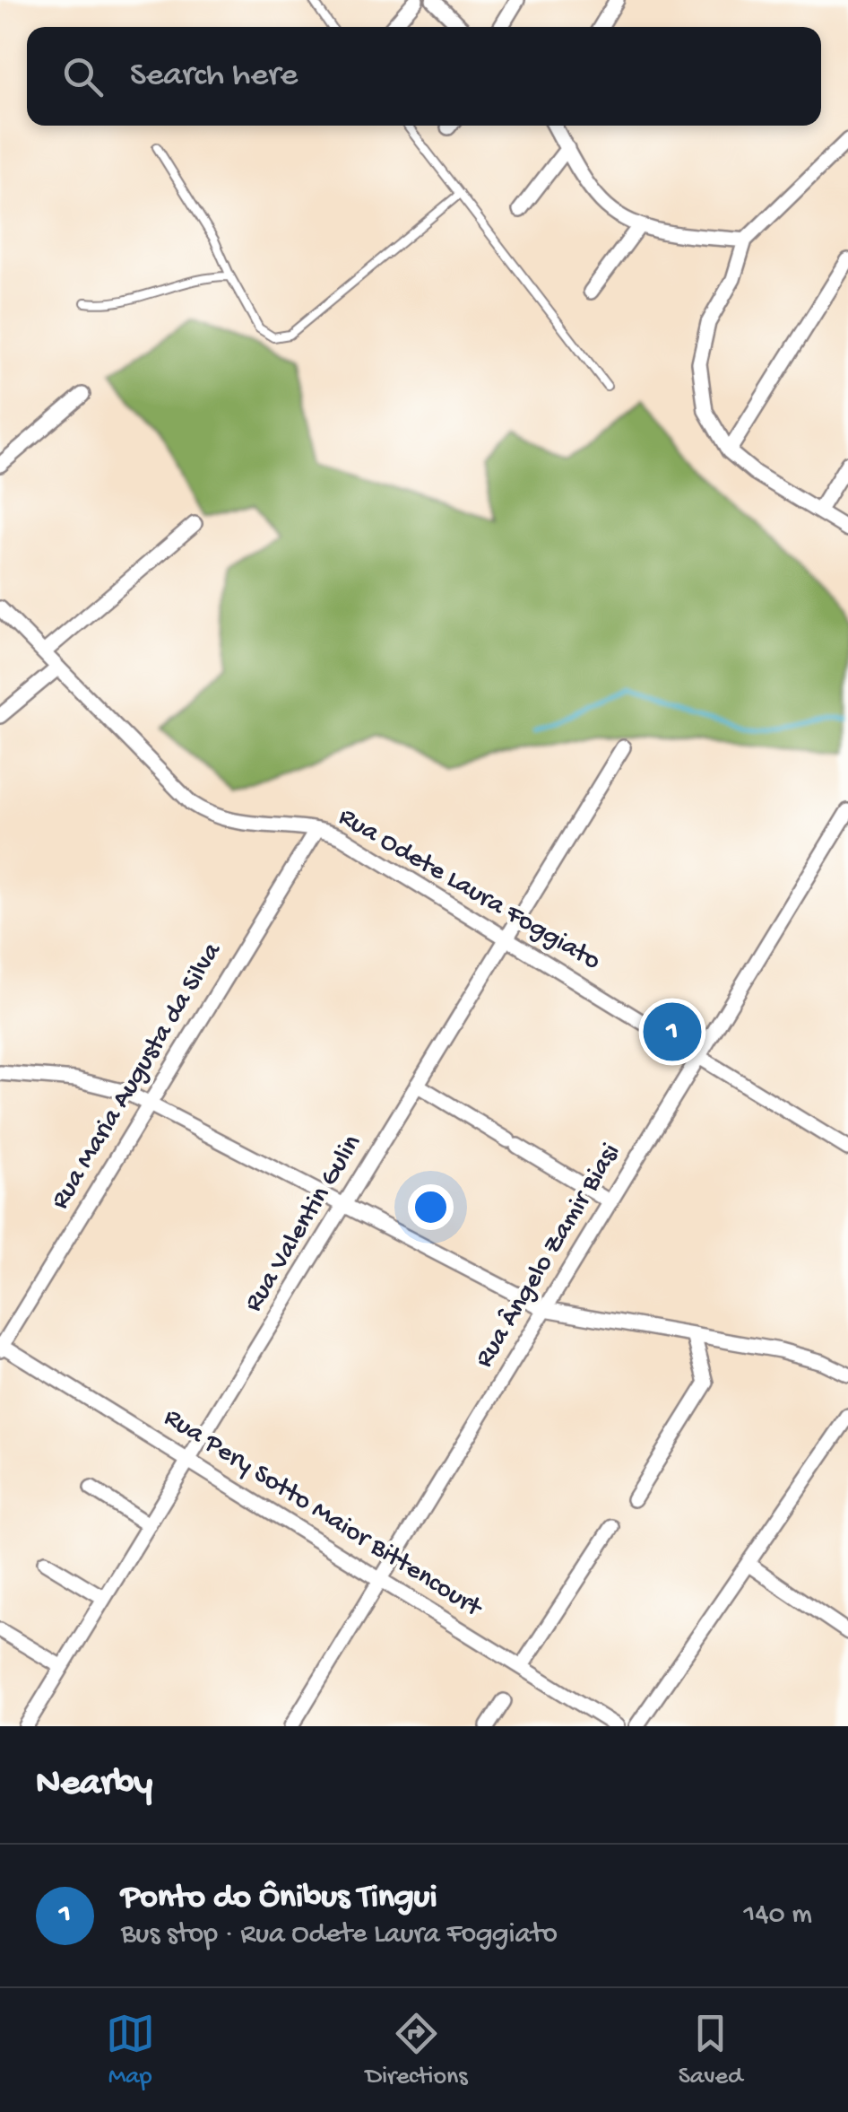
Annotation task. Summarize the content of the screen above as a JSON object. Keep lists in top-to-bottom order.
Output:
{
  "streets": {
    "street": [
      "Rua Odete Laura Foggiato",
      "Rua Maria Augusta da Silva",
      "Rua Valentin Gulin",
      "Rua Ângelo Zamir Biasi",
      "Rua Pery Sotto Maior Bittencourt"
    ]
  },
  "crossings": [
    ["Rua Odete Laura Foggiato", "Rua Maria Augusta da Silva"],
    ["Rua Odete Laura Foggiato", "Rua Valentin Gulin"],
    ["Rua Odete Laura Foggiato", "Rua Ângelo Zamir Biasi"],
    ["Rua Maria Augusta da Silva", "Rua Pery Sotto Maior Bittencourt"],
    ["Rua Valentin Gulin", "Rua Pery Sotto Maior Bittencourt"],
    ["Rua Ângelo Zamir Biasi", "Rua Pery Sotto Maior Bittencourt"]
  ],
  "page": {
    "search": "Search here",
    "pins": "1",
    "heading": "Nearby",
    "list": [
      {
        "mark": "1",
        "name": "Ponto do Ônibus Tingui",
        "note": "Bus stop · Rua Odete Laura Foggiato",
        "value": "140 m"
      }
    ],
    "nav": ["Map", "Directions", "Saved"]
  }
}
